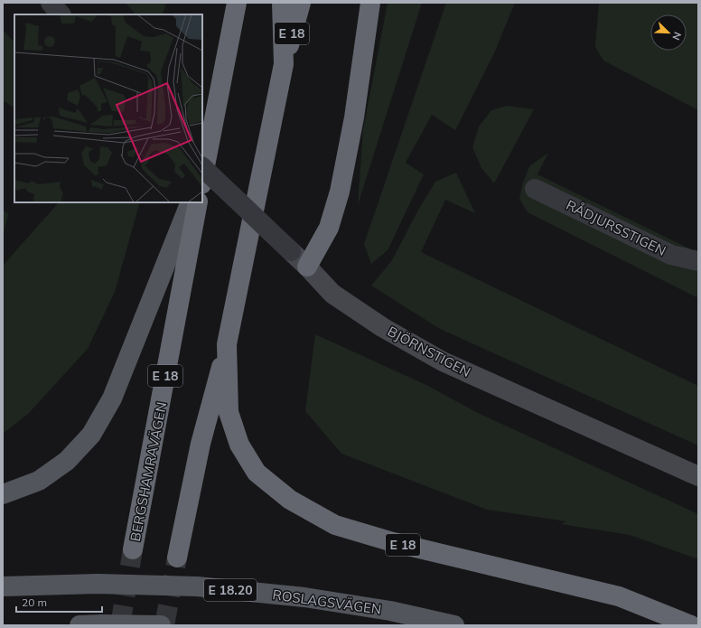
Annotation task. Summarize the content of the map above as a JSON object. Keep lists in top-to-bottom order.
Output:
{
  "streets": {
    "highway": ["E 18", "BERGSHAMRAVÄGEN"],
    "main road": ["E 18.20", "ROSLAGSVÄGEN"],
    "street": ["RÅDJURSSTIGEN", "BJÖRNSTIGEN"]
  },
  "scale_bar": "20 m",
  "north": "bottom right"
}
